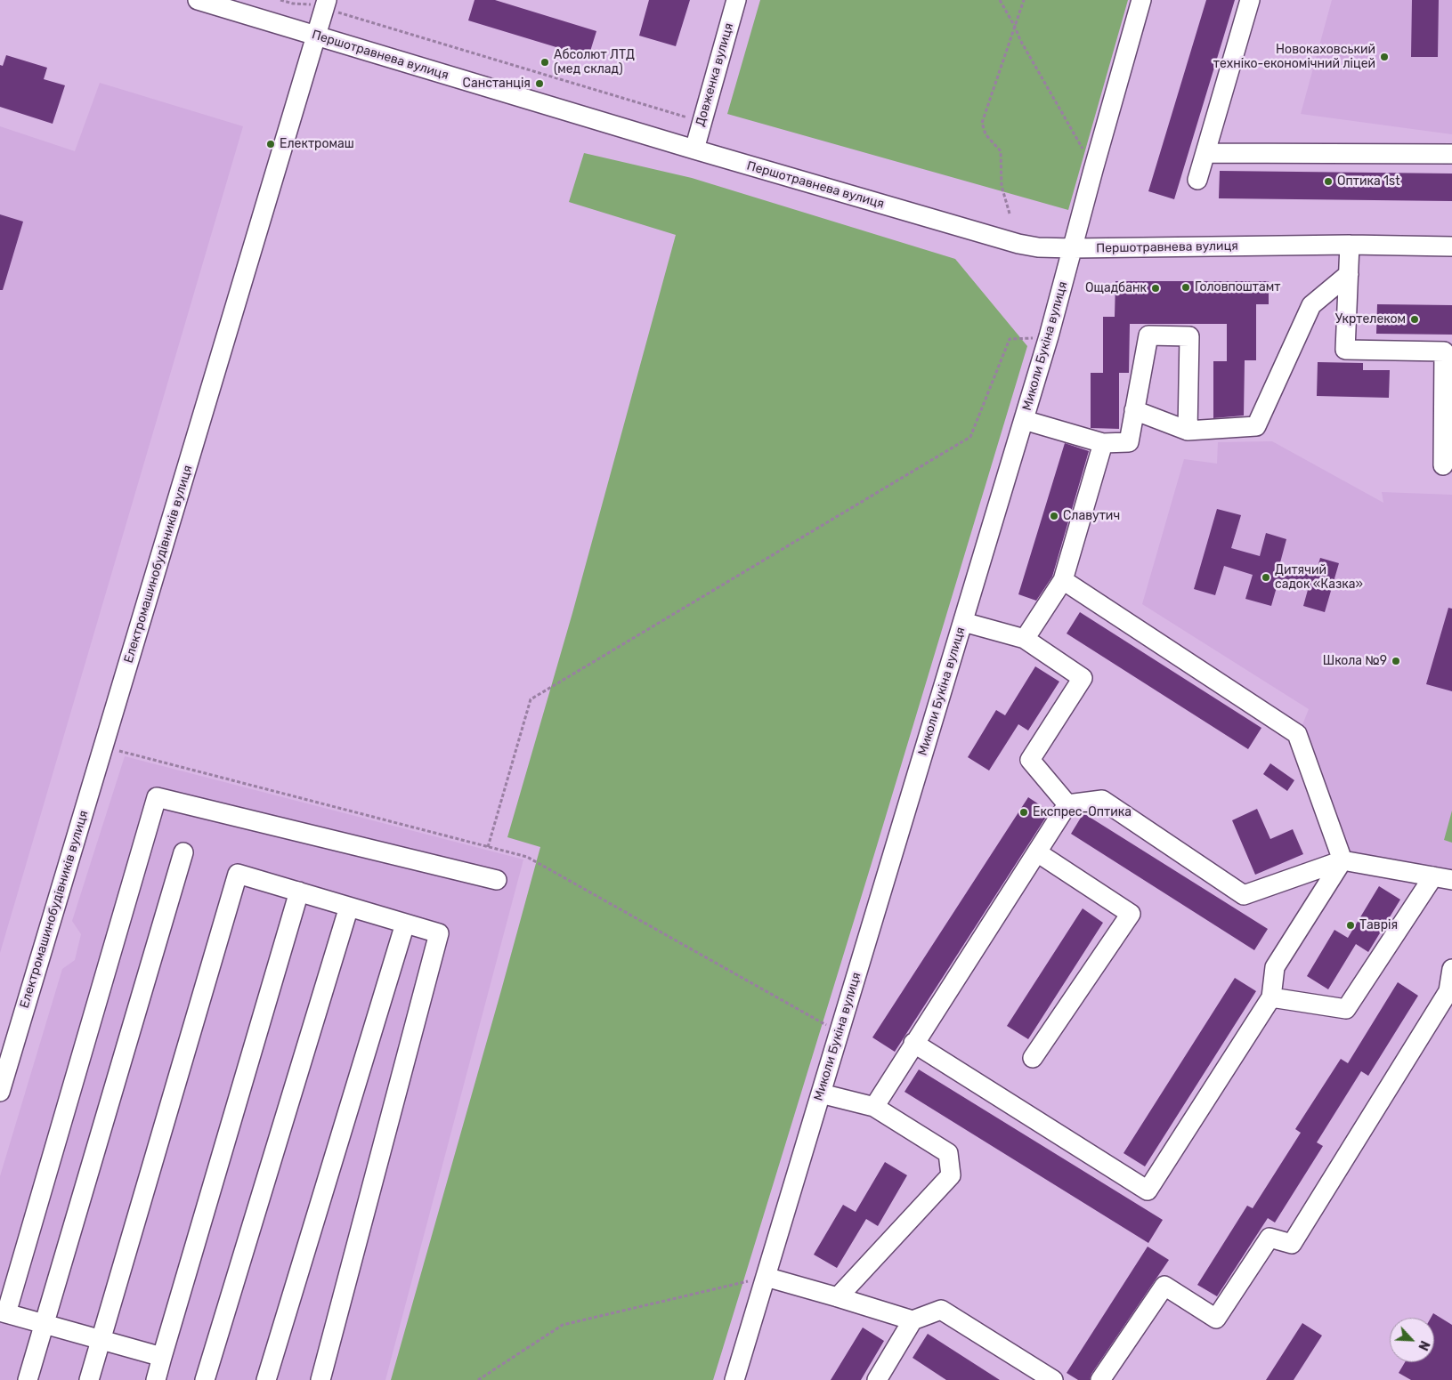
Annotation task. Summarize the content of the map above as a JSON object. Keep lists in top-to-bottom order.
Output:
{
  "streets": {
    "street": [
      "Першотравнева вулиця",
      "Довженка вулиця",
      "Миколи Букіна вулиця",
      "Електромашинобудівників вулиця"
    ]
  },
  "crossings": [
    ["Першотравнева вулиця", "Довженка вулиця"],
    ["Першотравнева вулиця", "Миколи Букіна вулиця"],
    ["Першотравнева вулиця", "Електромашинобудівників вулиця"]
  ],
  "places": [
    "Новокаховський техніко-економічний ліцей",
    "Абсолют ЛТД (мед склад)",
    "Санстанція",
    "Електромаш",
    "Оптика 1st",
    "Головпоштамт",
    "Ощадбанк",
    "Укртелеком",
    "Славутич",
    "Дитячий садок «Казка»",
    "Школа №9",
    "Експрес-Оптика",
    "Таврія"
  ],
  "north": "bottom right"
}
